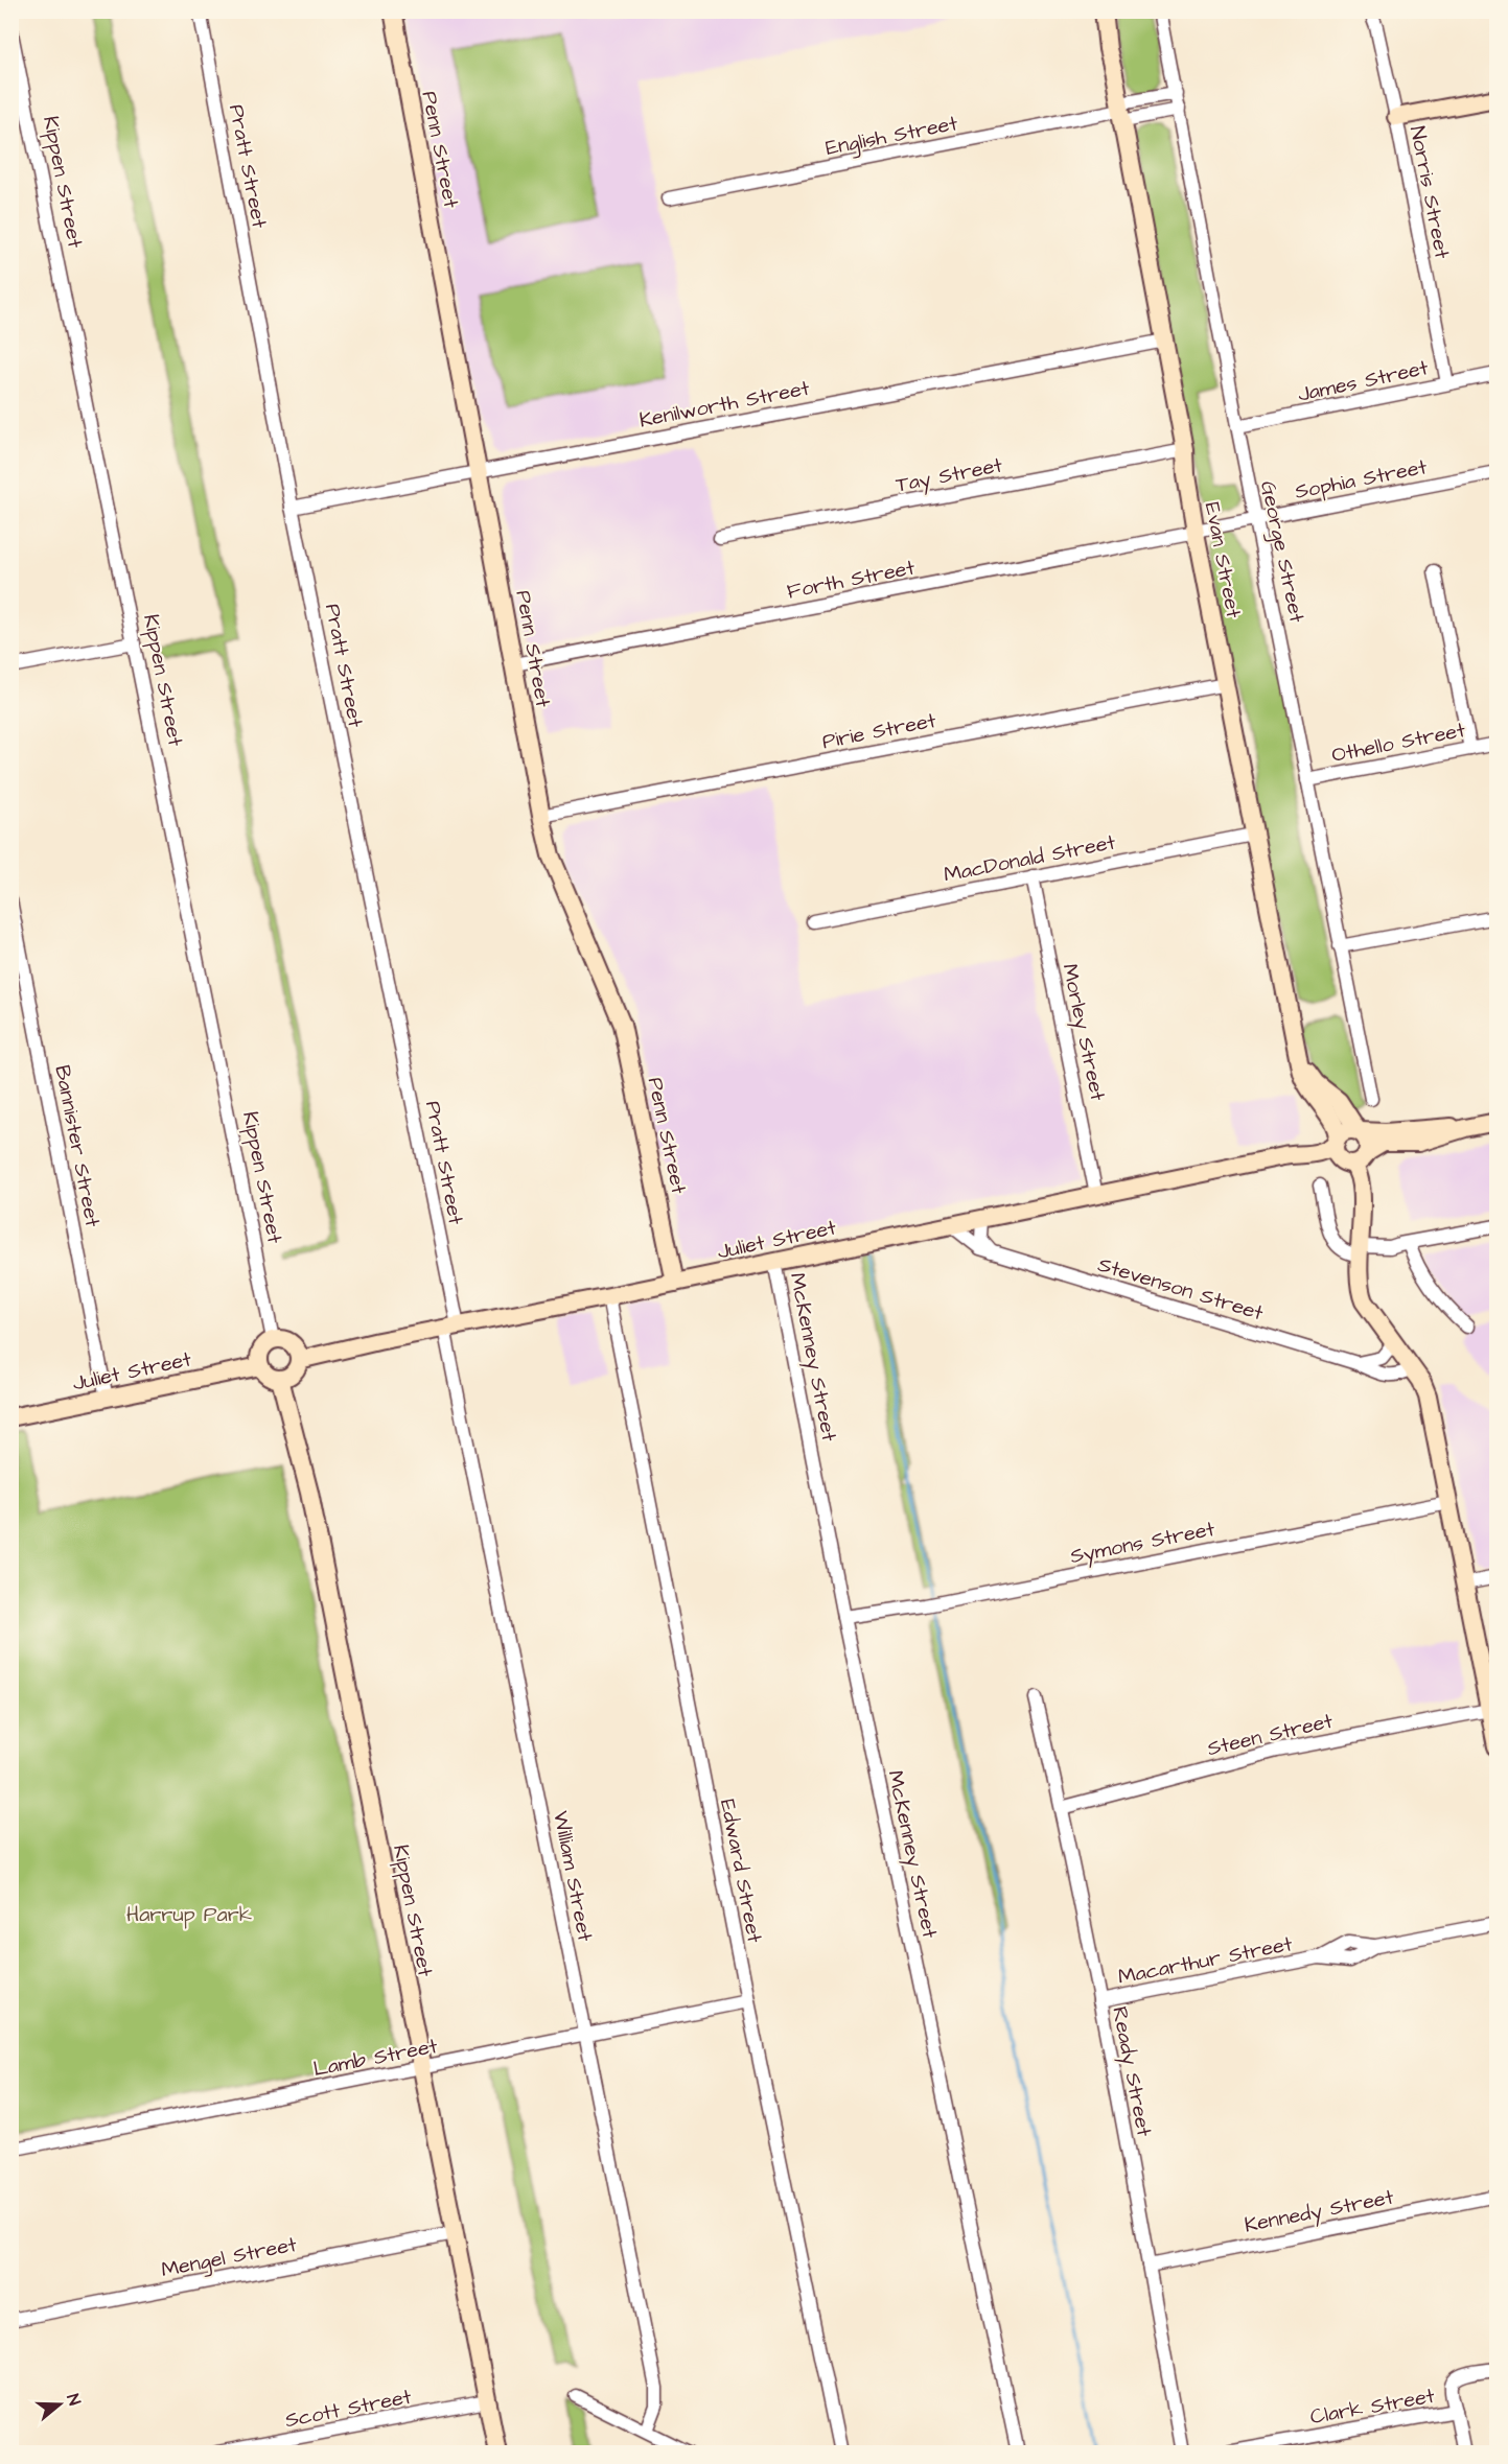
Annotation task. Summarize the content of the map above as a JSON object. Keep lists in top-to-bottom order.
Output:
{
  "streets": {
    "street": [
      "English Street",
      "Penn Street",
      "Pratt Street",
      "Kippen Street",
      "Norris Street",
      "James Street",
      "Kenilworth Street",
      "Tay Street",
      "Sophia Street",
      "George Street",
      "Evan Street",
      "Forth Street",
      "Pirie Street",
      "Othello Street",
      "MacDonald Street",
      "Morley Street",
      "Bannister Street",
      "Juliet Street",
      "Stevenson Street",
      "McKenney Street",
      "Symons Street",
      "Steen Street",
      "Edward Street",
      "William Street",
      "Macarthur Street",
      "Lamb Street",
      "Ready Street",
      "Kennedy Street",
      "Mengel Street",
      "Clark Street",
      "Scott Street"
    ]
  },
  "crossings": [
    ["English Street", "Evan Street"],
    ["Penn Street", "Kenilworth Street"],
    ["Penn Street", "Forth Street"],
    ["Penn Street", "Pirie Street"],
    ["Penn Street", "Juliet Street"],
    ["Pratt Street", "Kenilworth Street"],
    ["Pratt Street", "Juliet Street"],
    ["Pratt Street", "William Street"],
    ["Kippen Street", "Juliet Street"],
    ["Kippen Street", "Lamb Street"],
    ["Kippen Street", "Mengel Street"],
    ["Kippen Street", "Scott Street"],
    ["Norris Street", "James Street"],
    ["James Street", "George Street"],
    ["Kenilworth Street", "Evan Street"],
    ["Tay Street", "Evan Street"],
    ["Sophia Street", "George Street"],
    ["Sophia Street", "Evan Street"],
    ["Sophia Street", "Forth Street"],
    ["George Street", "Othello Street"],
    ["Evan Street", "Forth Street"],
    ["Evan Street", "Pirie Street"],
    ["Evan Street", "MacDonald Street"],
    ["Evan Street", "Juliet Street"],
    ["MacDonald Street", "Morley Street"],
    ["Morley Street", "Juliet Street"],
    ["Bannister Street", "Juliet Street"],
    ["Juliet Street", "Stevenson Street"],
    ["Juliet Street", "McKenney Street"],
    ["Juliet Street", "Edward Street"],
    ["Juliet Street", "William Street"],
    ["McKenney Street", "Symons Street"],
    ["Steen Street", "Ready Street"],
    ["Edward Street", "Lamb Street"],
    ["William Street", "Lamb Street"],
    ["Macarthur Street", "Ready Street"],
    ["Ready Street", "Kennedy Street"]
  ],
  "parks": ["Harrup Park"],
  "north": "right"
}
